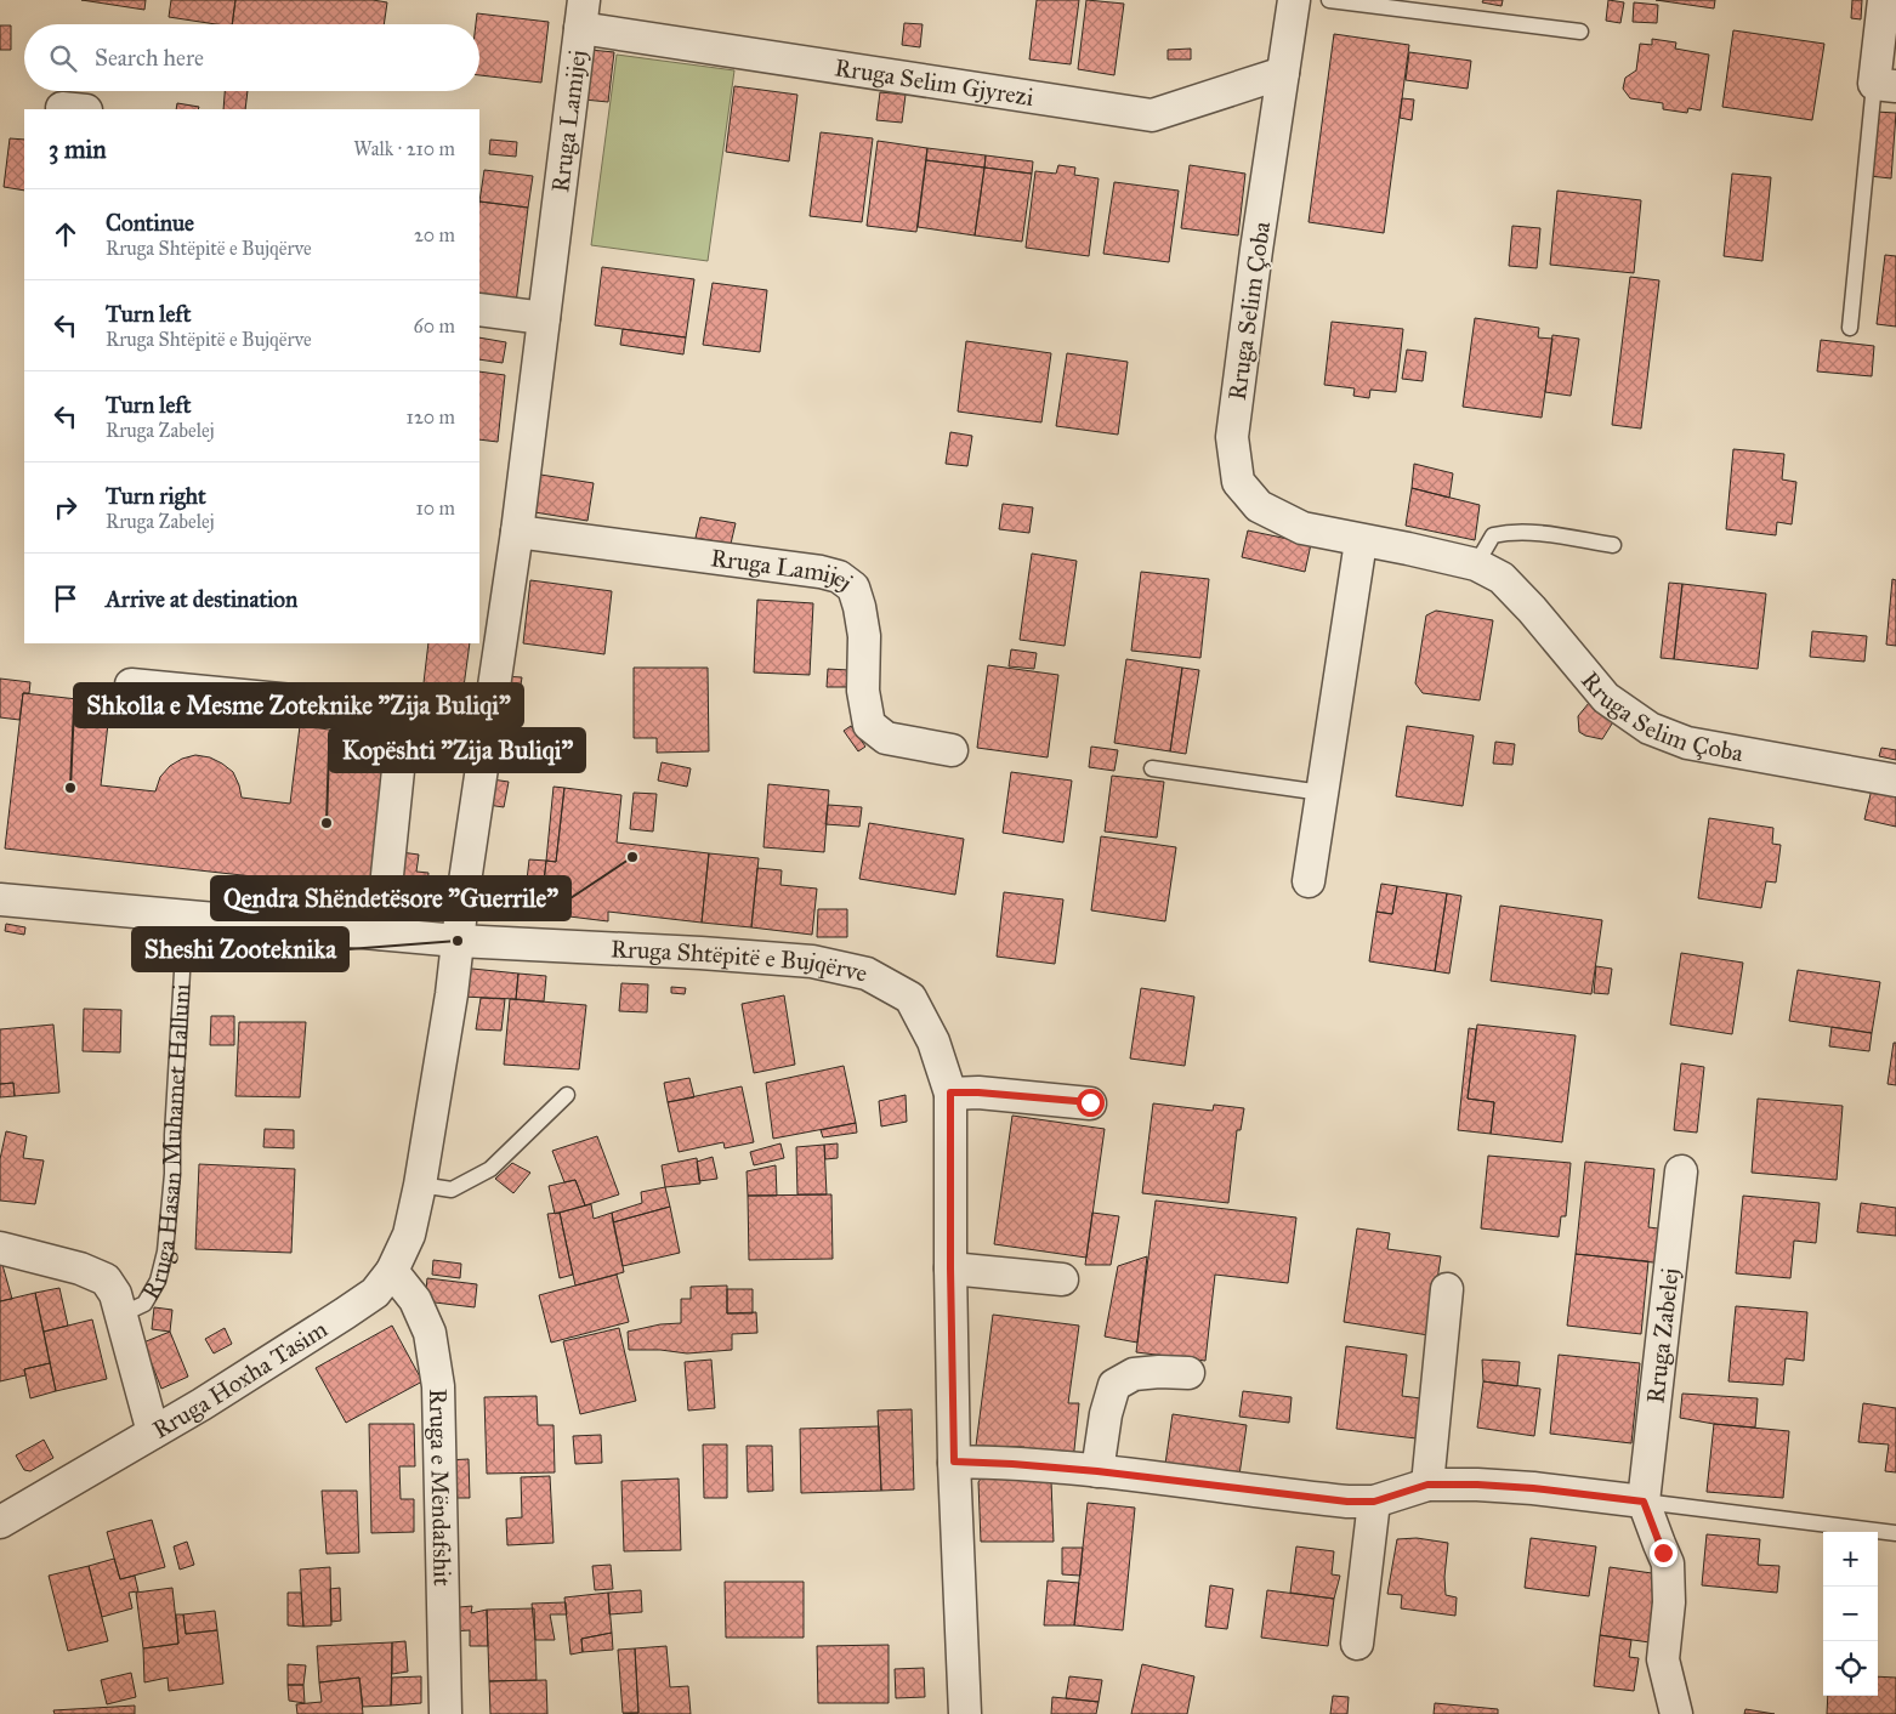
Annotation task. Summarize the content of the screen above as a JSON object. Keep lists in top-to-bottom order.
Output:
{
  "streets": {
    "street": [
      "Rruga Selim Gjyrezi",
      "Rruga Lamijej",
      "Rruga Selim Çoba",
      "Rruga Shtëpitë e Bujqërve",
      "Rruga Hasan Muhamet Halluni",
      "Rruga Zabelej",
      "Rruga Hoxha Tasim",
      "Rruga e Mëndafshit"
    ]
  },
  "crossings": [
    ["Rruga Selim Gjyrezi", "Rruga Lamijej"],
    ["Rruga Selim Gjyrezi", "Rruga Selim Çoba"],
    ["Rruga Lamijej", "Rruga Shtëpitë e Bujqërve"],
    ["Rruga Lamijej", "Rruga Hoxha Tasim"],
    ["Rruga Shtëpitë e Bujqërve", "Rruga Hasan Muhamet Halluni"],
    ["Rruga Shtëpitë e Bujqërve", "Rruga Hoxha Tasim"],
    ["Rruga Hasan Muhamet Halluni", "Rruga Hoxha Tasim"],
    ["Rruga Hoxha Tasim", "Rruga e Mëndafshit"]
  ],
  "places": [
    "Shkolla e Mesme Zoteknike \"Zija Buliqi\"",
    "Kopështi \"Zija Buliqi\"",
    "Qendra Shëndetësore \"Guerrile\"",
    "Sheshi Zooteknika"
  ],
  "page": {
    "search": "Search here",
    "heading": ["3 min", "Walk · 210 m"],
    "list": [
      ["Continue", "Rruga Shtëpitë e Bujqërve", "20 m"],
      ["Turn left", "Rruga Shtëpitë e Bujqërve", "60 m"],
      ["Turn left", "Rruga Zabelej", "120 m"],
      ["Turn right", "Rruga Zabelej", "10 m"],
      "Arrive at destination"
    ],
    "map_buttons": ["+", "−"]
  }
}
